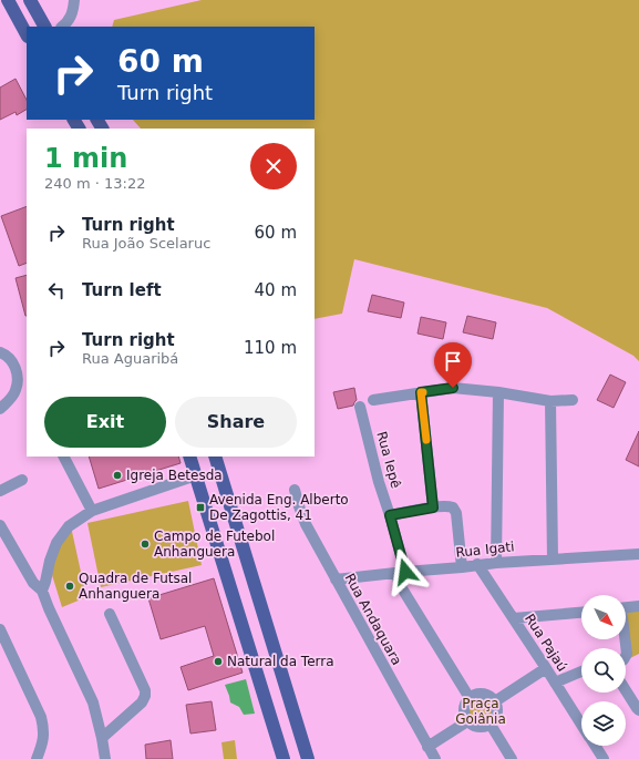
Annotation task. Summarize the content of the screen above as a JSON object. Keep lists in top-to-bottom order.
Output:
{
  "streets": {
    "street": [
      "Rua Iepê",
      "Rua Igati",
      "Rua Andaquara",
      "Rua Pajaú"
    ]
  },
  "crossings": [
    ["Rua Iepê", "Rua Igati"],
    ["Rua Igati", "Rua Andaquara"],
    ["Rua Igati", "Rua Pajaú"]
  ],
  "parks": ["Praça Goiânia"],
  "places": {
    "other": [
      "Igreja Betesda",
      "Campo de Futebol Anhanguera",
      "Quadra de Futsal Anhanguera",
      "Natural da Terra"
    ],
    "transit": ["Avenida Eng. Alberto De Zagottis, 41"]
  },
  "north": "bottom right",
  "page": {
    "turn": ["60 m", "Turn right"],
    "heading": ["1 min", "240 m · 13:22"],
    "list": [
      {
        "name": "Turn right",
        "note": "Rua João Scelaruc",
        "value": "60 m"
      },
      {
        "name": "Turn left",
        "value": "40 m"
      },
      {
        "name": "Turn right",
        "note": "Rua Aguaribá",
        "value": "110 m"
      }
    ],
    "buttons": ["Exit", "Share"]
  }
}
